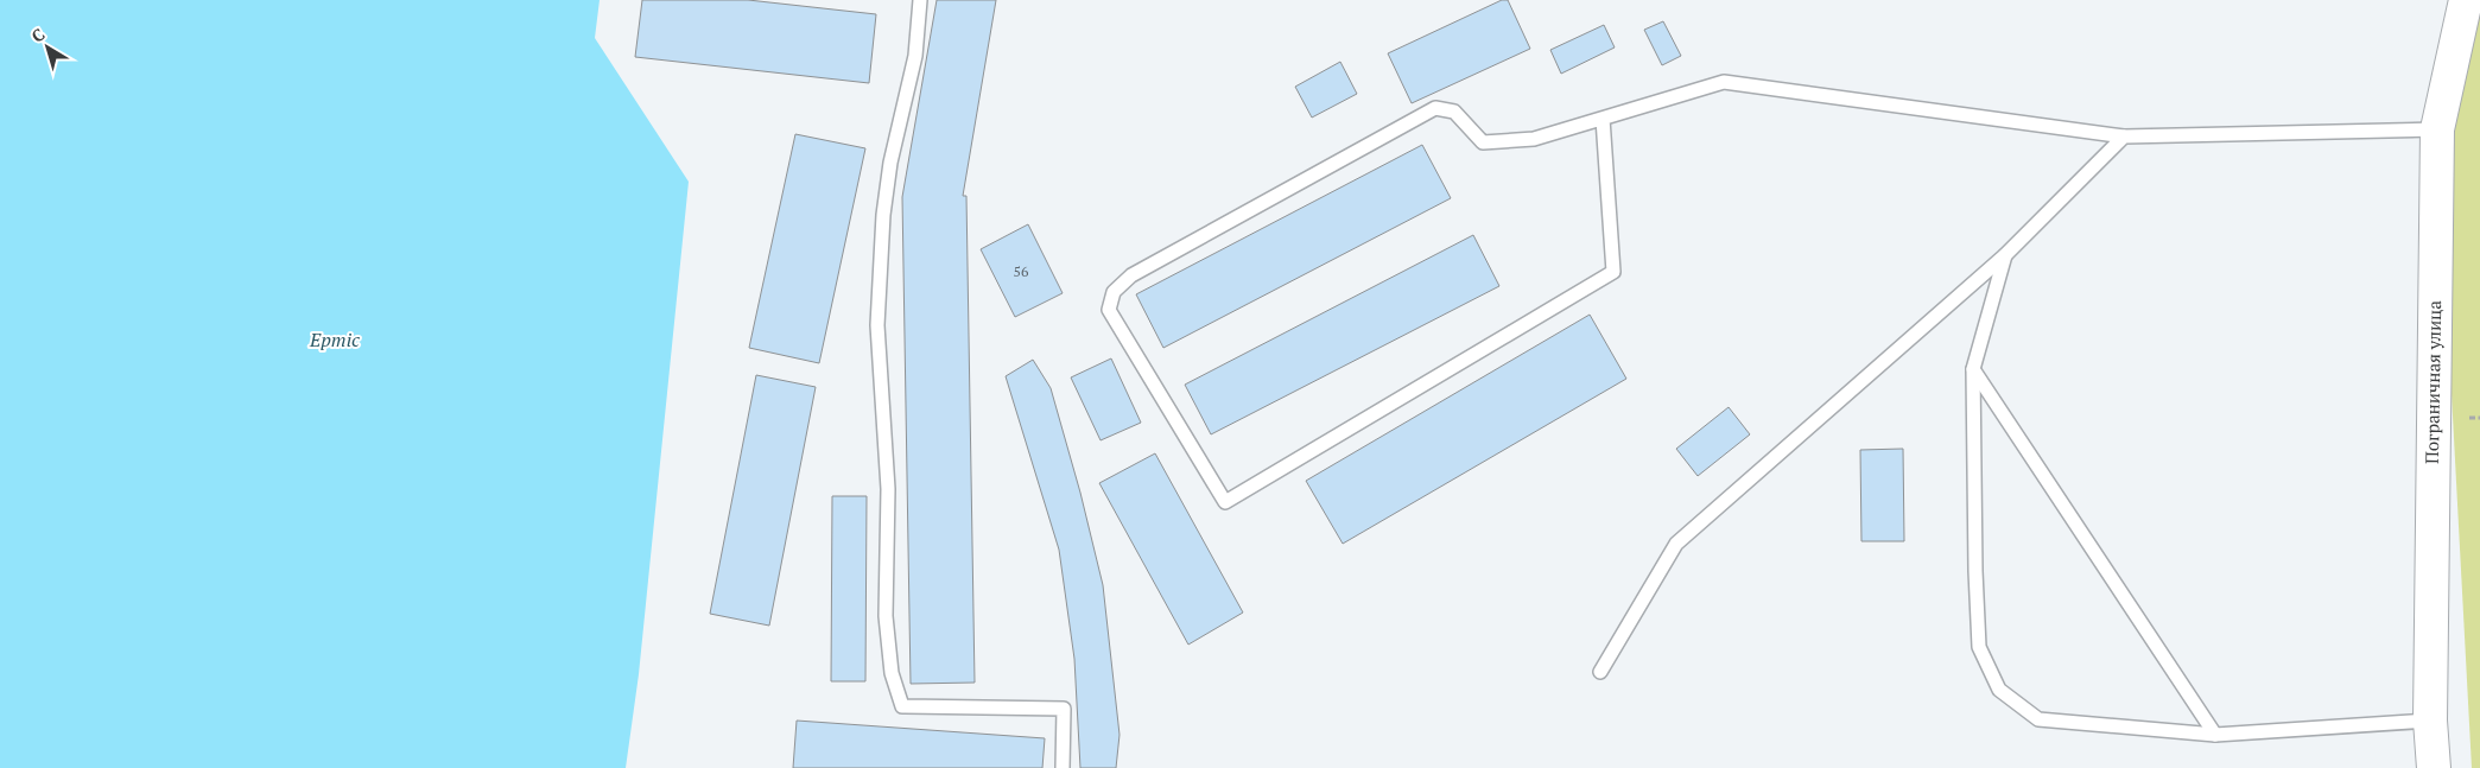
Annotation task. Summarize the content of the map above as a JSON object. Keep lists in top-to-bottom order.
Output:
{
  "streets": {
    "highway": ["Пограничная улица"]
  },
  "water": ["Ертіс"],
  "house_numbers": ["56"],
  "north": "top left"
}
